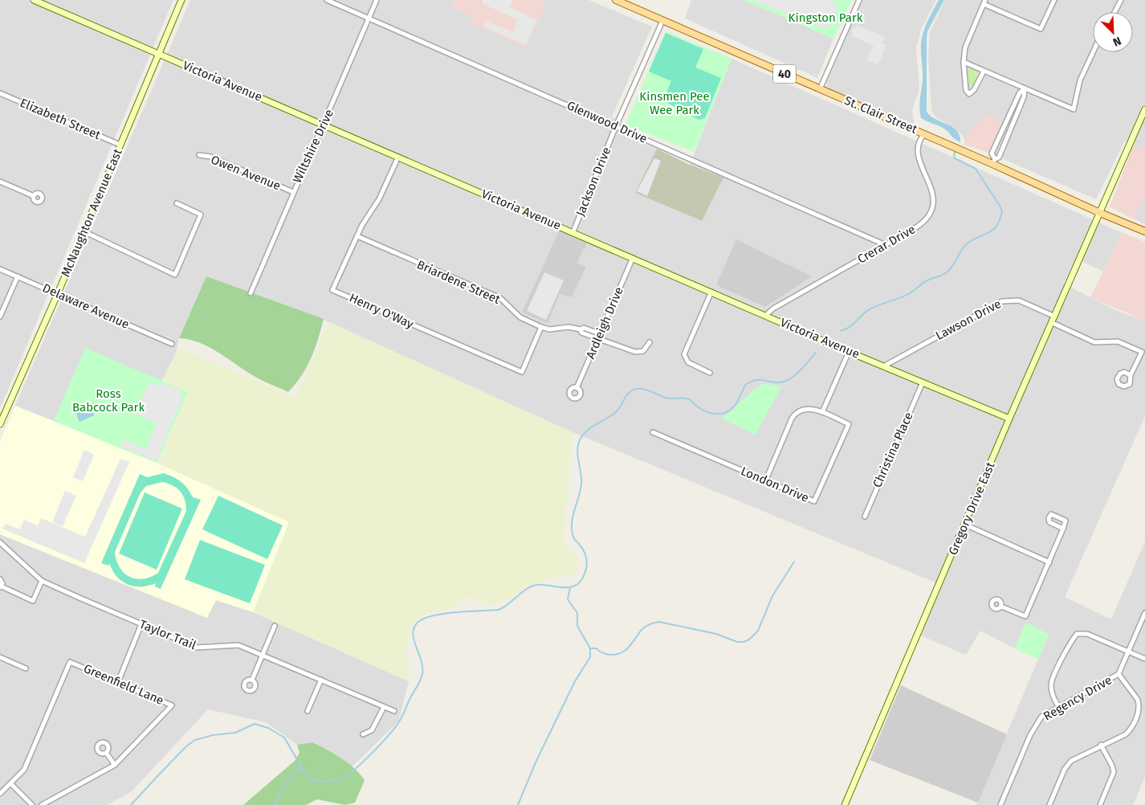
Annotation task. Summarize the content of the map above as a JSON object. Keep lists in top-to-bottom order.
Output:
{
  "streets": {
    "main road": ["40", "St. Clair Street"],
    "street": [
      "Victoria Avenue",
      "Elizabeth Street",
      "Glenwood Drive",
      "Wiltshire Drive",
      "Owen Avenue",
      "Jackson Drive",
      "McNaughton Avenue East",
      "Crerar Drive",
      "Briardene Street",
      "Delaware Avenue",
      "Henry O'Way",
      "Lawson Drive",
      "Ardleigh Drive",
      "Christina Place",
      "London Drive",
      "Gregory Drive East",
      "Taylor Trail",
      "Greenfield Lane",
      "Regency Drive"
    ]
  },
  "crossings": [
    ["Victoria Avenue", "Wiltshire Drive"],
    ["Victoria Avenue", "Jackson Drive"],
    ["Victoria Avenue", "McNaughton Avenue East"],
    ["Victoria Avenue", "Crerar Drive"],
    ["Victoria Avenue", "Henry O'Way"],
    ["Victoria Avenue", "Lawson Drive"],
    ["Victoria Avenue", "Ardleigh Drive"],
    ["Victoria Avenue", "Christina Place"],
    ["Victoria Avenue", "Gregory Drive East"],
    ["St. Clair Street", "Jackson Drive"],
    ["St. Clair Street", "Crerar Drive"],
    ["St. Clair Street", "Gregory Drive East"],
    ["Elizabeth Street", "McNaughton Avenue East"],
    ["Glenwood Drive", "Wiltshire Drive"],
    ["Glenwood Drive", "Jackson Drive"],
    ["Glenwood Drive", "Crerar Drive"],
    ["Wiltshire Drive", "Owen Avenue"],
    ["McNaughton Avenue East", "Delaware Avenue"],
    ["Briardene Street", "Henry O'Way"],
    ["Briardene Street", "Ardleigh Drive"],
    ["Lawson Drive", "Gregory Drive East"]
  ],
  "parks": ["Kingston Park", "Kinsmen Pee Wee Park", "Ross Babcock Park"],
  "north": "bottom right"
}
